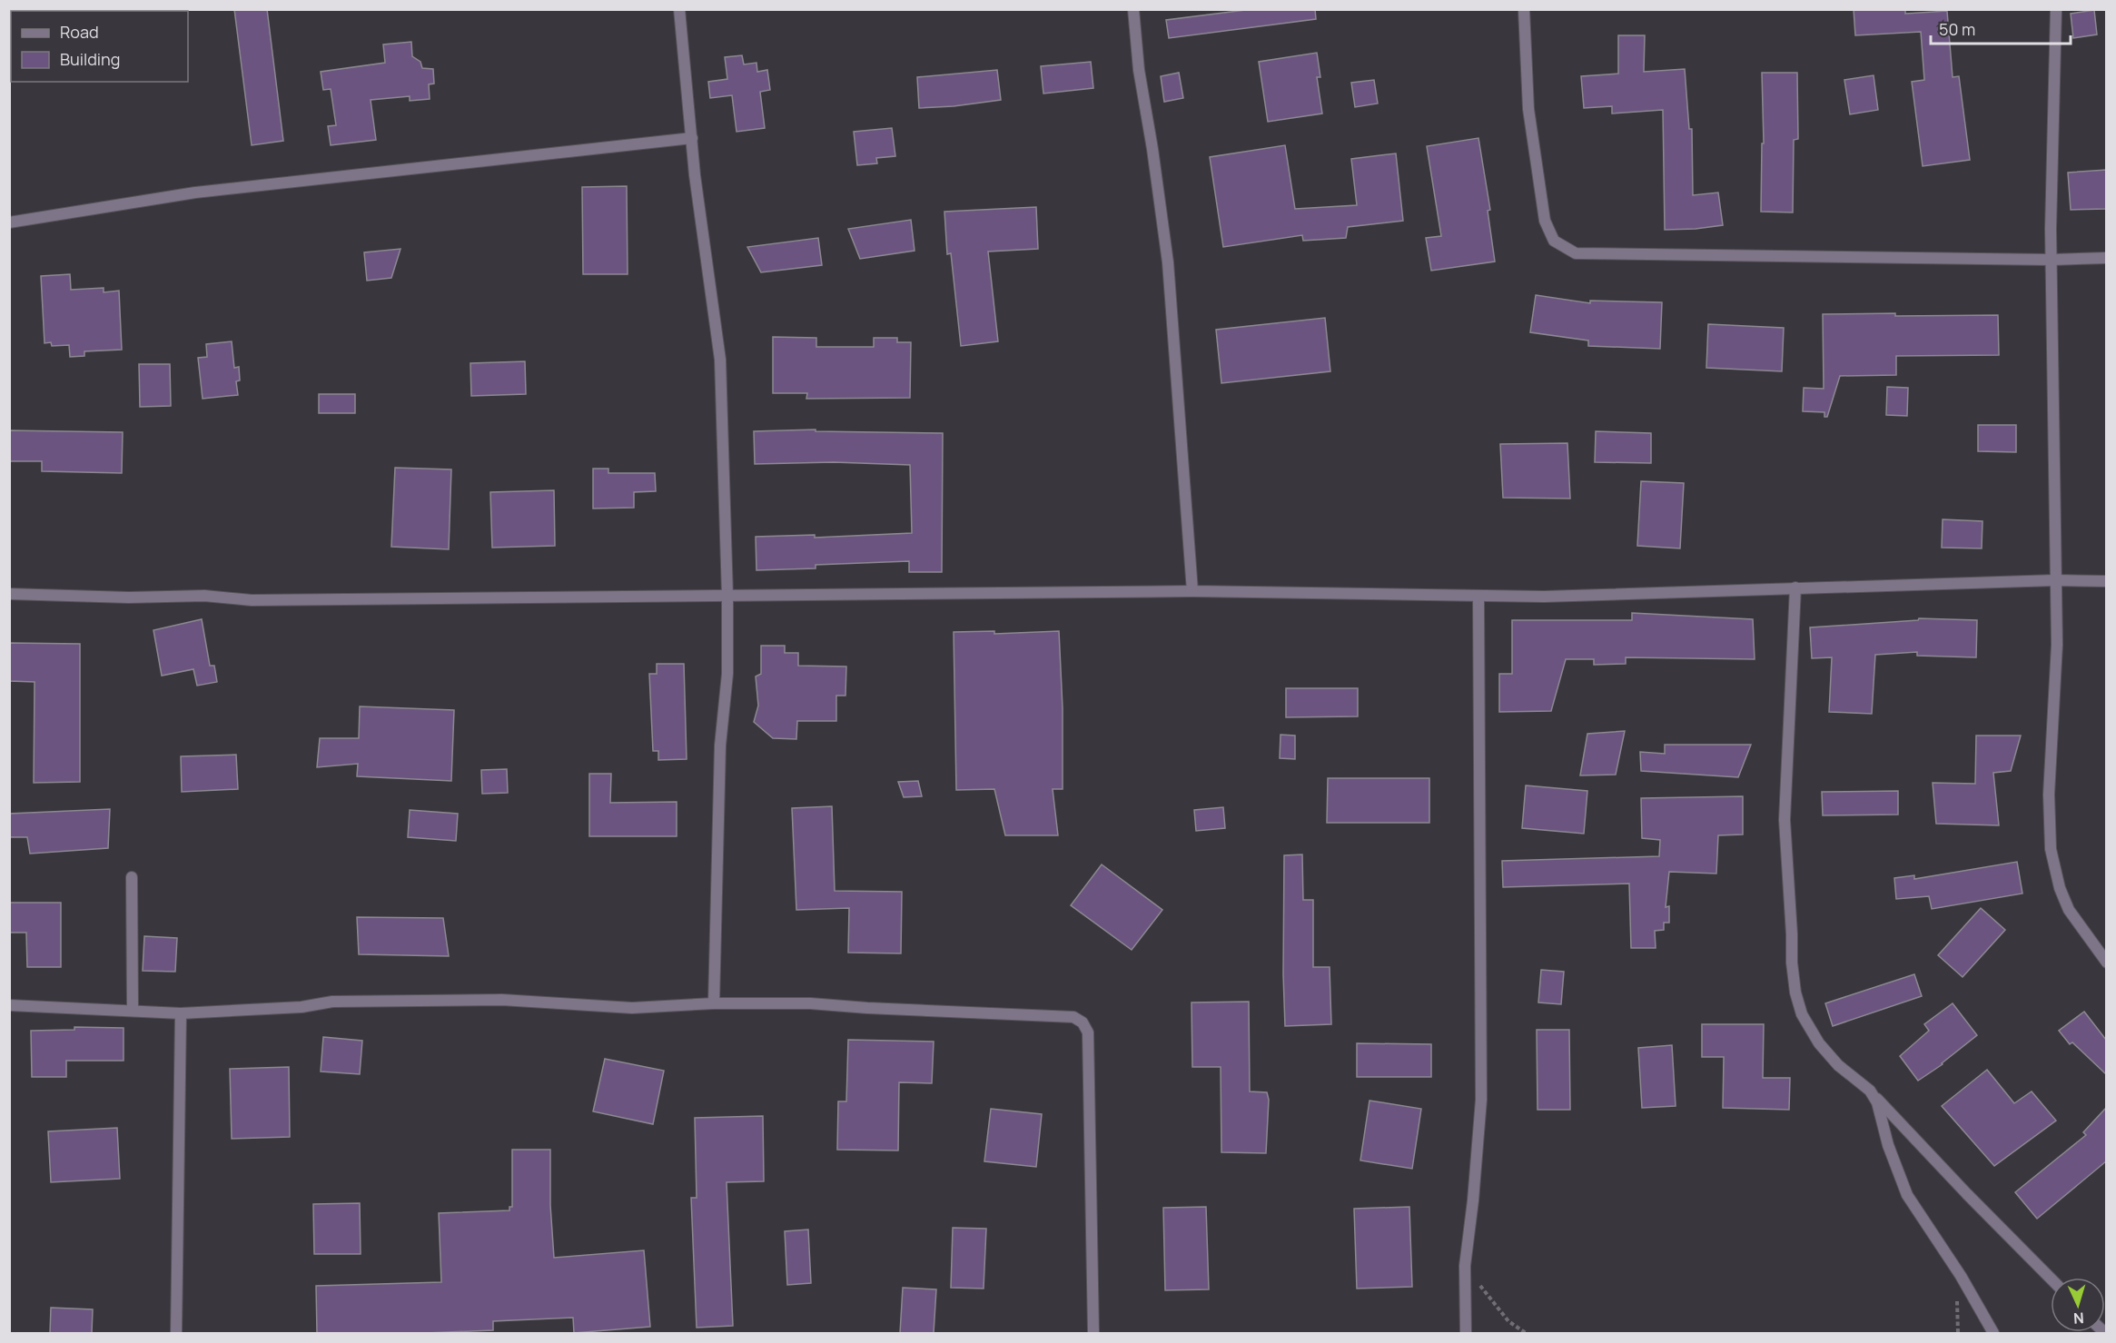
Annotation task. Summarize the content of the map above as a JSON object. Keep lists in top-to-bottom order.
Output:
{
  "legend": ["Road", "Building"],
  "scale_bar": "50 m",
  "north": "bottom"
}
